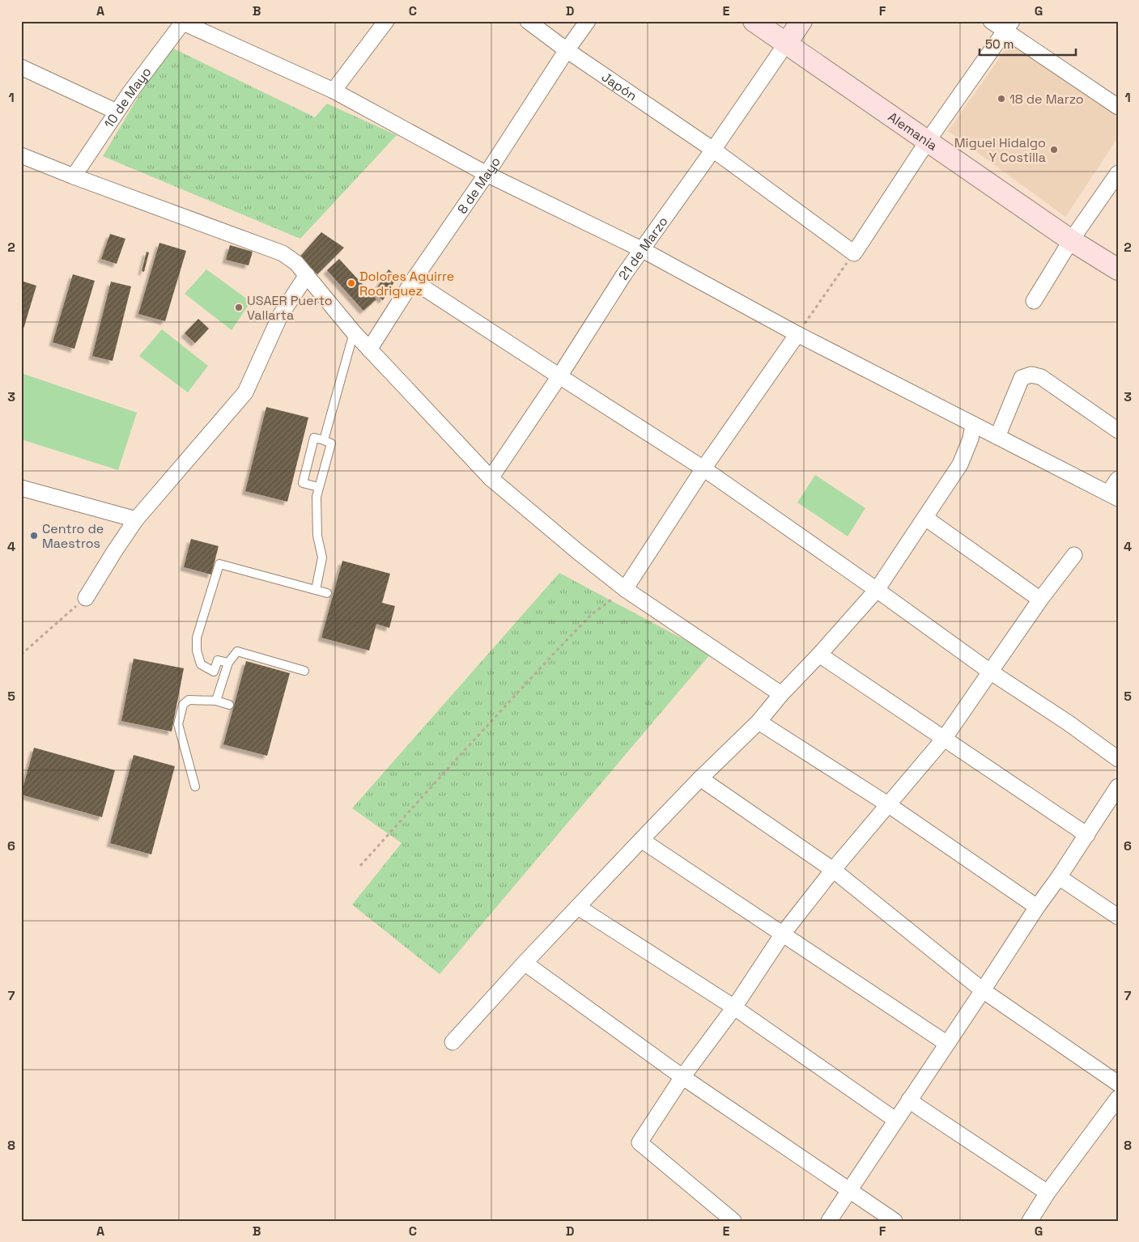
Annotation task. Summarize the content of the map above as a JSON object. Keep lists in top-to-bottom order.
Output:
{
  "streets": {
    "street": [
      "Japón",
      "10 de Mayo",
      "Alemania",
      "8 de Mayo",
      "21 de Marzo"
    ]
  },
  "crossings": [
    ["Japón", "8 de Mayo"],
    ["Japón", "21 de Marzo"],
    ["Alemania", "21 de Marzo"]
  ],
  "places": [
    "18 de Marzo",
    "Miguel Hidalgo Y Costilla",
    "Dolores Aguirre Rodriguez",
    "USAER Puerto Vallarta",
    "Centro de Maestros"
  ],
  "scale_bar": "50 m",
  "grid": {
    "columns": [
      "A",
      "B",
      "C",
      "D",
      "E",
      "F",
      "G"
    ],
    "rows": [
      "1",
      "2",
      "3",
      "4",
      "5",
      "6",
      "7",
      "8"
    ]
  }
}
